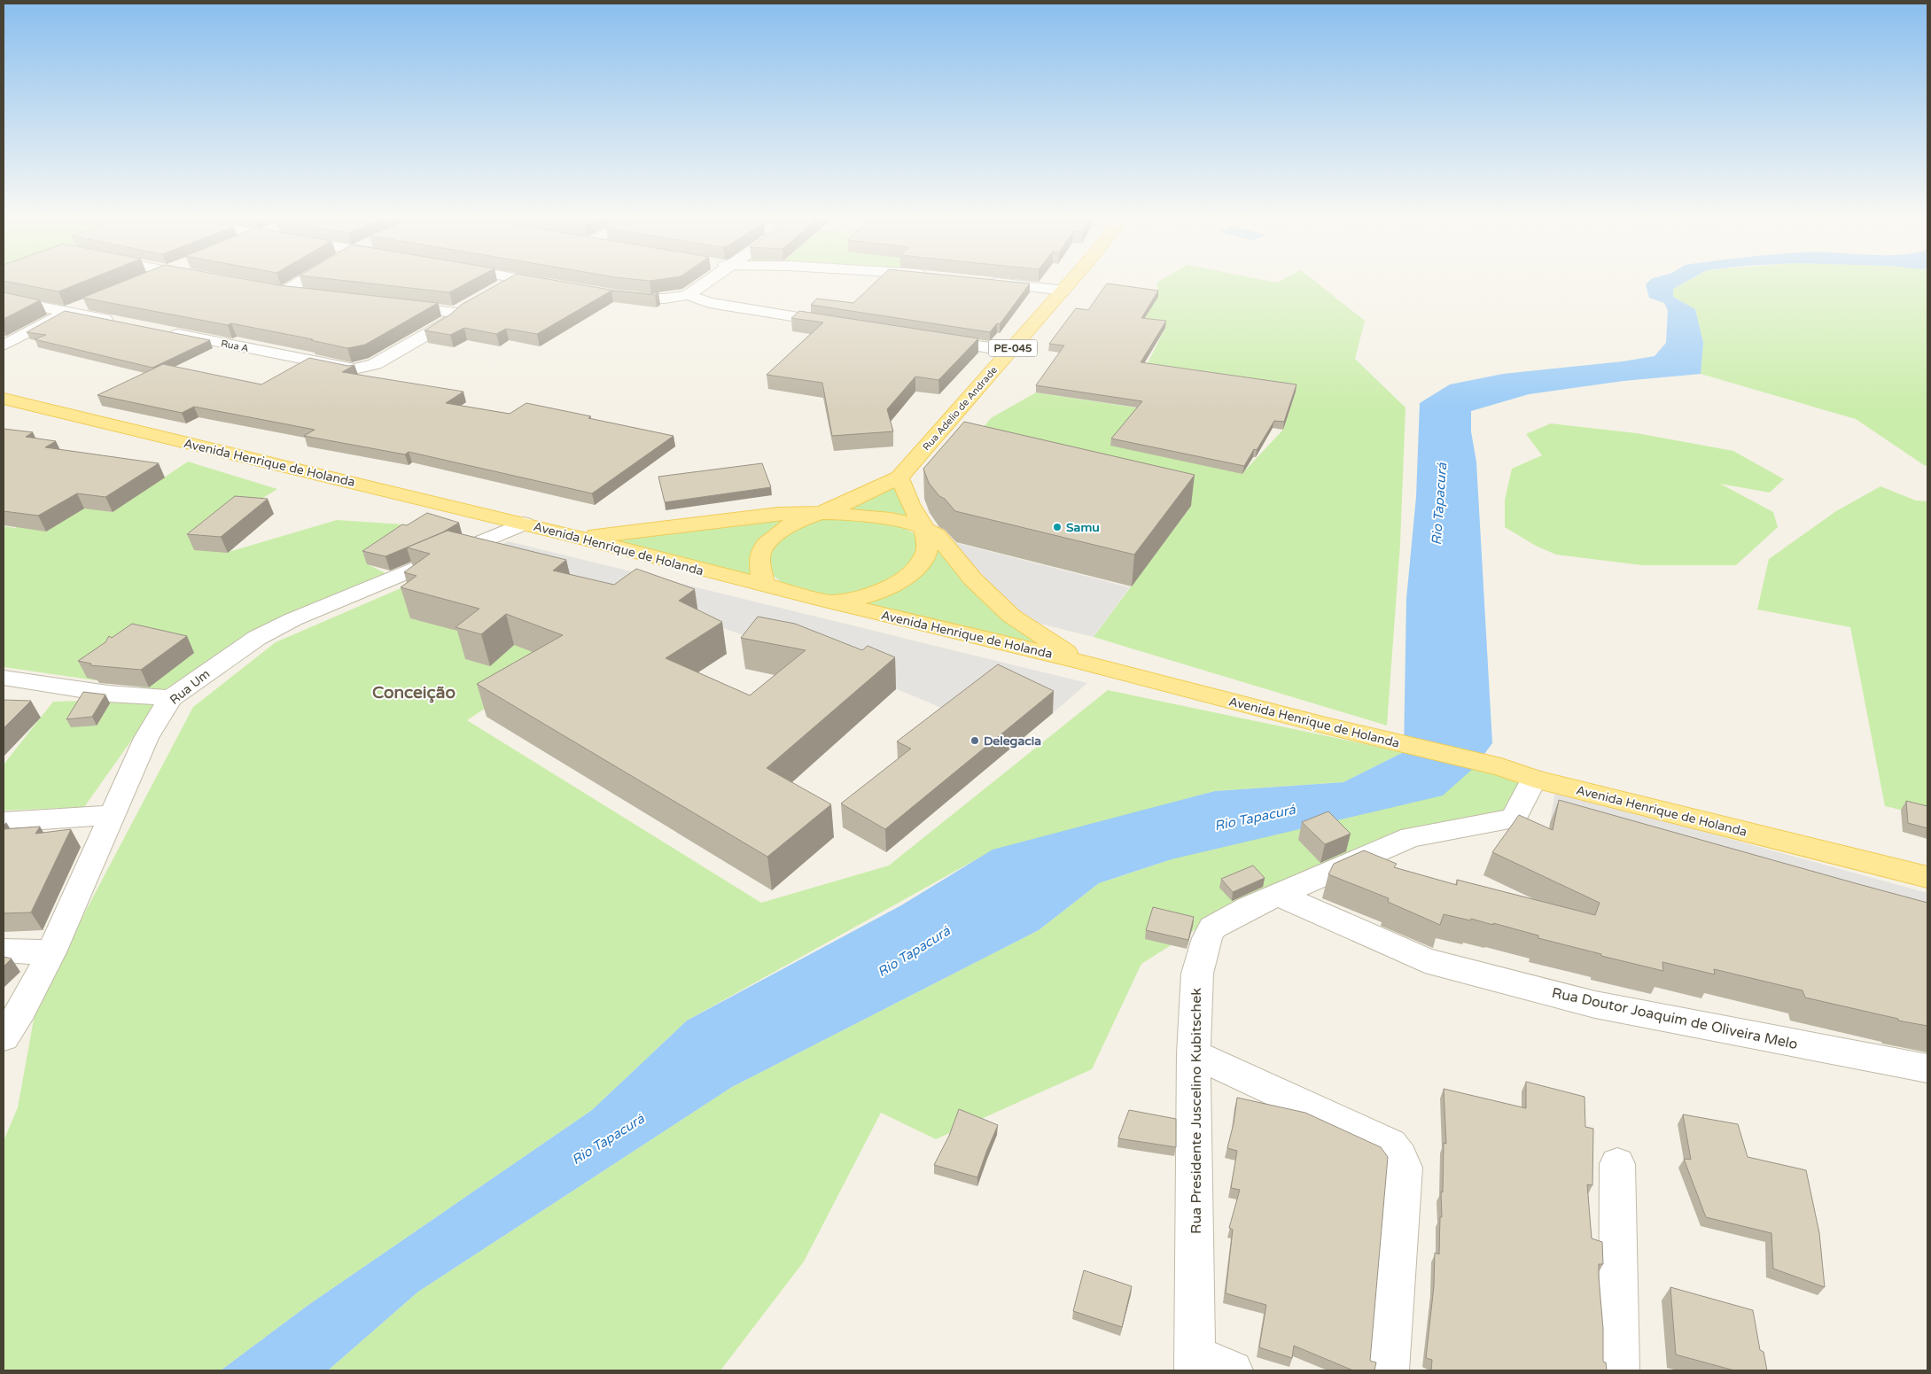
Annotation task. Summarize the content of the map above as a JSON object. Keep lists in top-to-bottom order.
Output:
{
  "streets": {
    "main road": ["PE-045", "Rua Adelio de Andrade", "Avenida Henrique de Holanda"],
    "street": [
      "Rua A",
      "Rua Um",
      "Rua Doutor Joaquim de Oliveira Melo",
      "Rua Presidente Juscelino Kubitschek"
    ]
  },
  "crossings": [
    ["Avenida Henrique de Holanda", "Rua Um"],
    ["Avenida Henrique de Holanda", "Rua Presidente Juscelino Kubitschek"],
    ["Rua Doutor Joaquim de Oliveira Melo", "Rua Presidente Juscelino Kubitschek"]
  ],
  "districts": ["Conceição"],
  "water": ["Rio Tapacurá"],
  "places": ["Samu", "Delegacia"]
}
